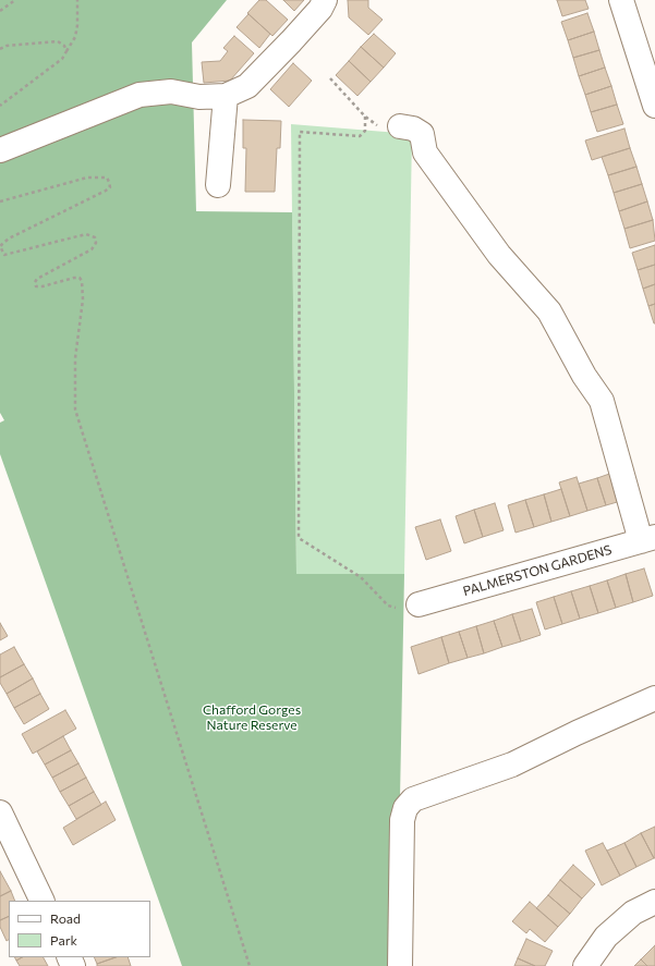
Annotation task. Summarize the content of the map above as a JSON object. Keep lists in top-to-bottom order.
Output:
{
  "streets": {
    "street": ["PALMERSTON GARDENS"]
  },
  "parks": ["Chafford Gorges Nature Reserve"],
  "legend": ["Road", "Park"]
}
